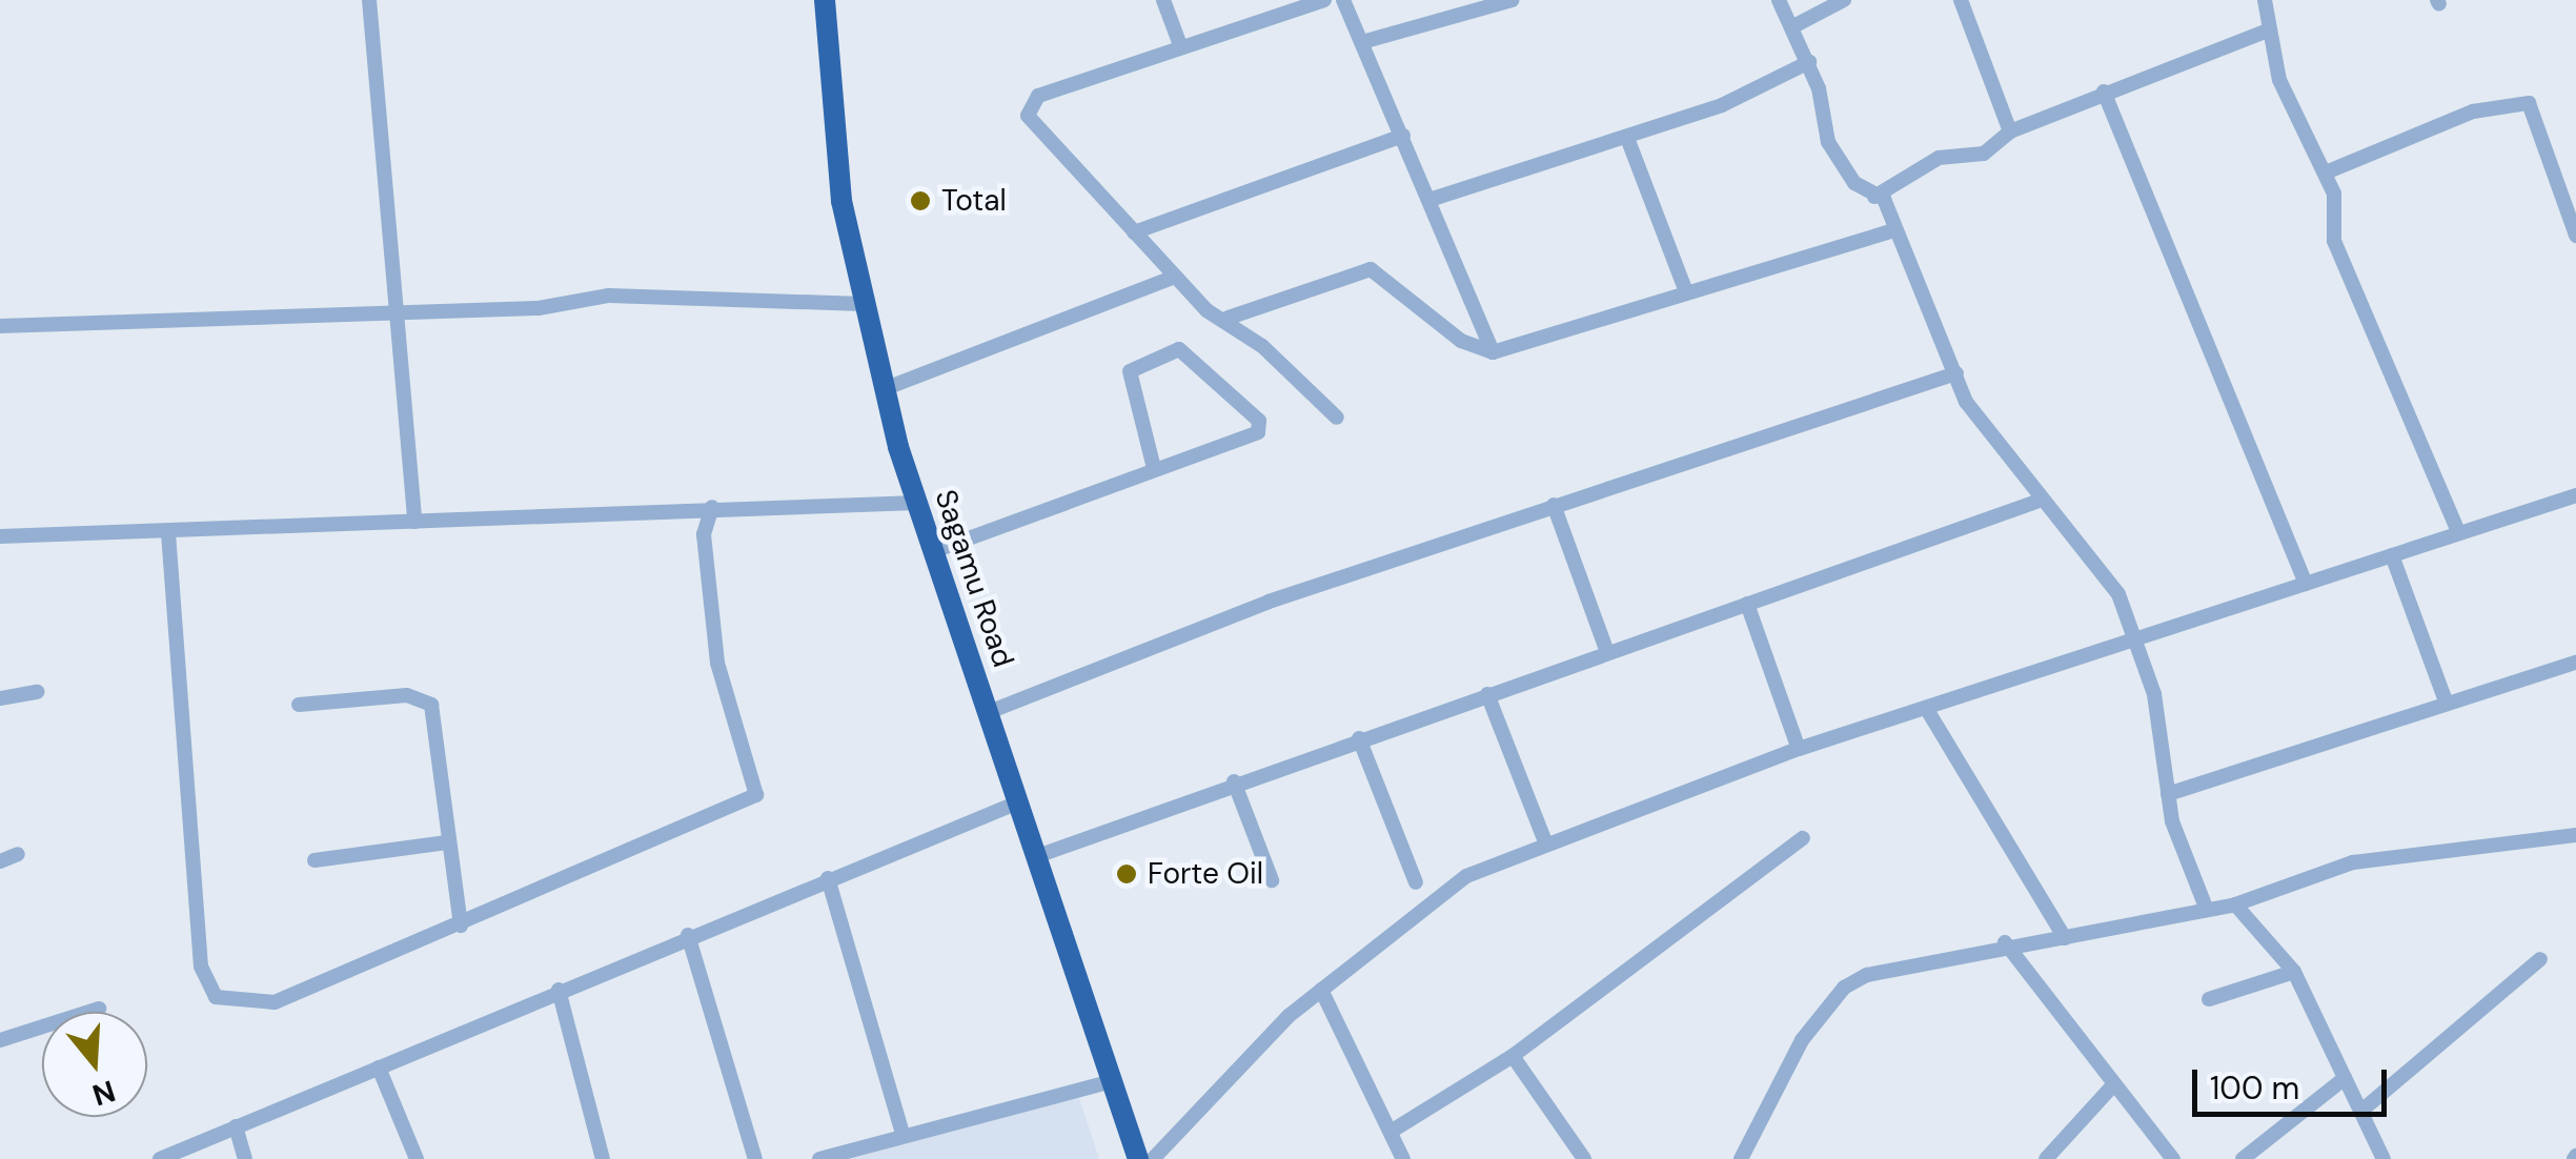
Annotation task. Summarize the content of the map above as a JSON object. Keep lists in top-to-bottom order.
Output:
{
  "streets": {
    "highway": ["Sagamu Road"]
  },
  "places": ["Total", "Forte Oil"],
  "scale_bar": "100 m",
  "north": "bottom"
}
